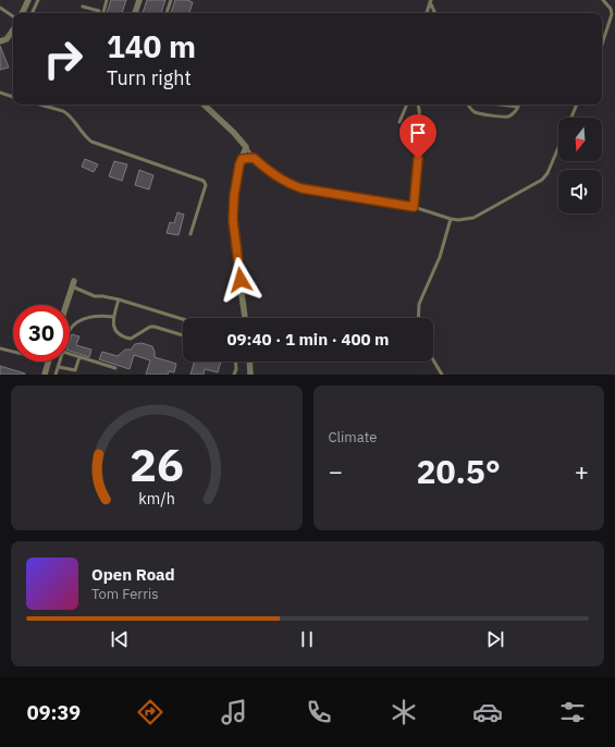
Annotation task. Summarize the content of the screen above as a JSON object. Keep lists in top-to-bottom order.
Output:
{
  "north": "bottom",
  "page": {
    "turn": ["140 m", "Turn right"],
    "limit": "30",
    "trip": "09:40 · 1 min · 400 m",
    "tile": "Climate",
    "heat": ["−", "20.5°", "+"],
    "song": ["Open Road", "Tom Ferris"],
    "tabs": "09:39",
    "gauge": ["26", "km/h"]
  }
}
